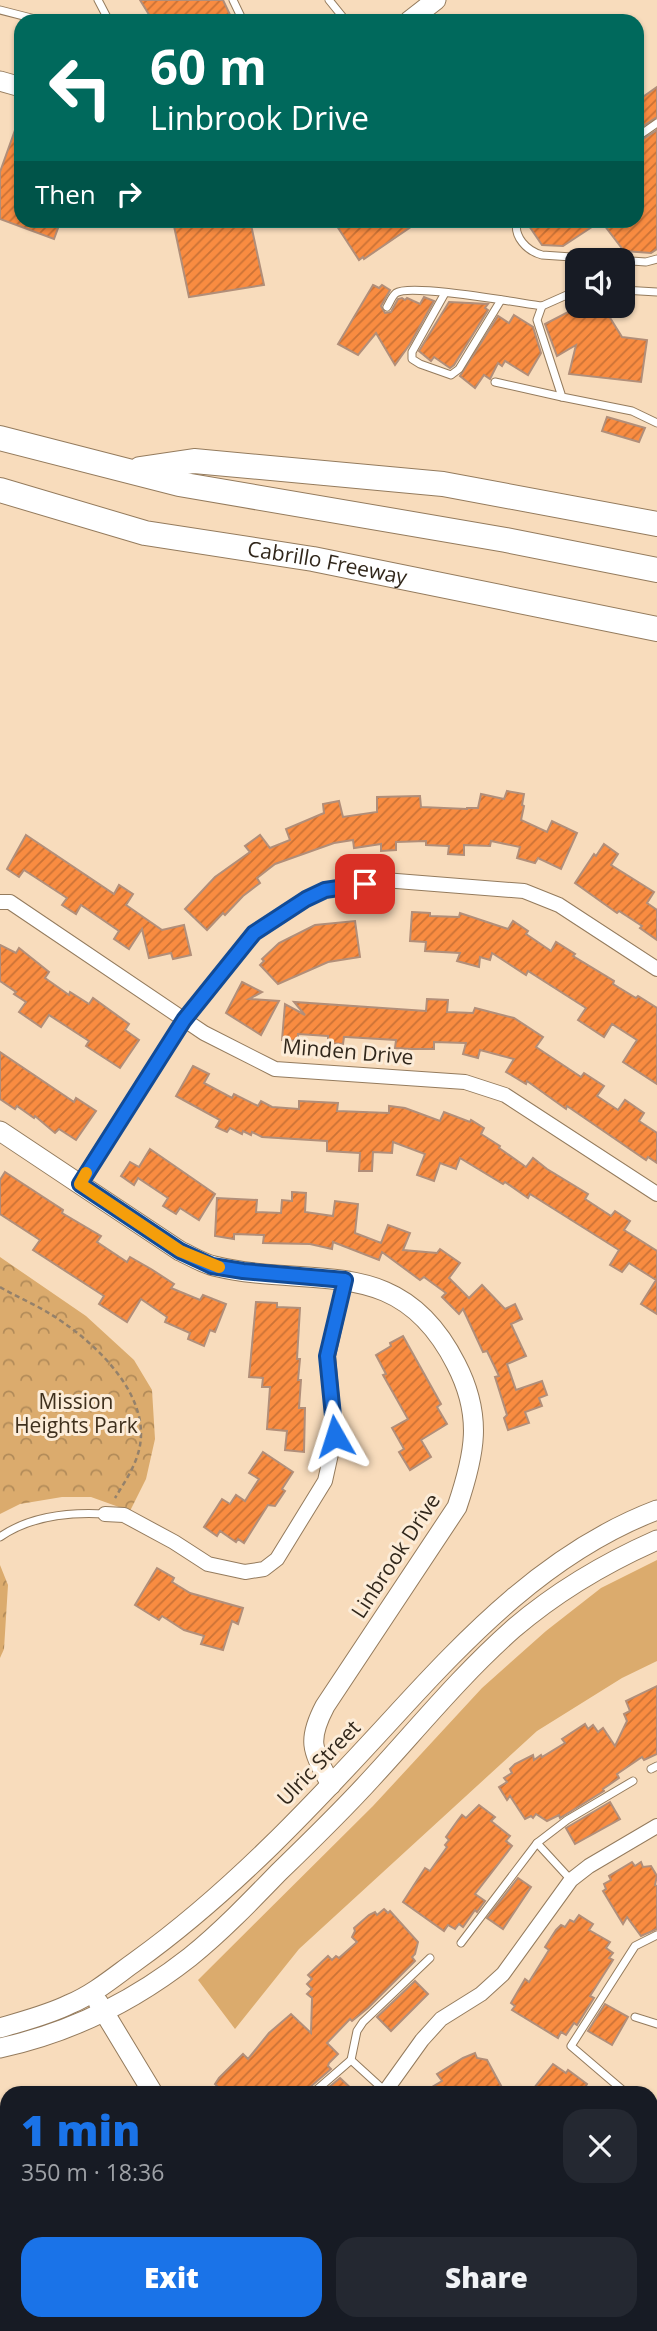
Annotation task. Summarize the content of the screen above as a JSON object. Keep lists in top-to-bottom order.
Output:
{
  "streets": {
    "highway": ["Cabrillo Freeway"],
    "main road": ["Linbrook Drive", "Ulric Street"],
    "street": ["Minden Drive"]
  },
  "crossings": [
    ["Linbrook Drive", "Ulric Street"]
  ],
  "parks": ["Mission Heights Park"],
  "page": {
    "turn": ["60 m", "Linbrook Drive"],
    "then": "Then",
    "heading": ["1 min", "350 m · 18:36"],
    "buttons": ["Exit", "Share"]
  }
}
